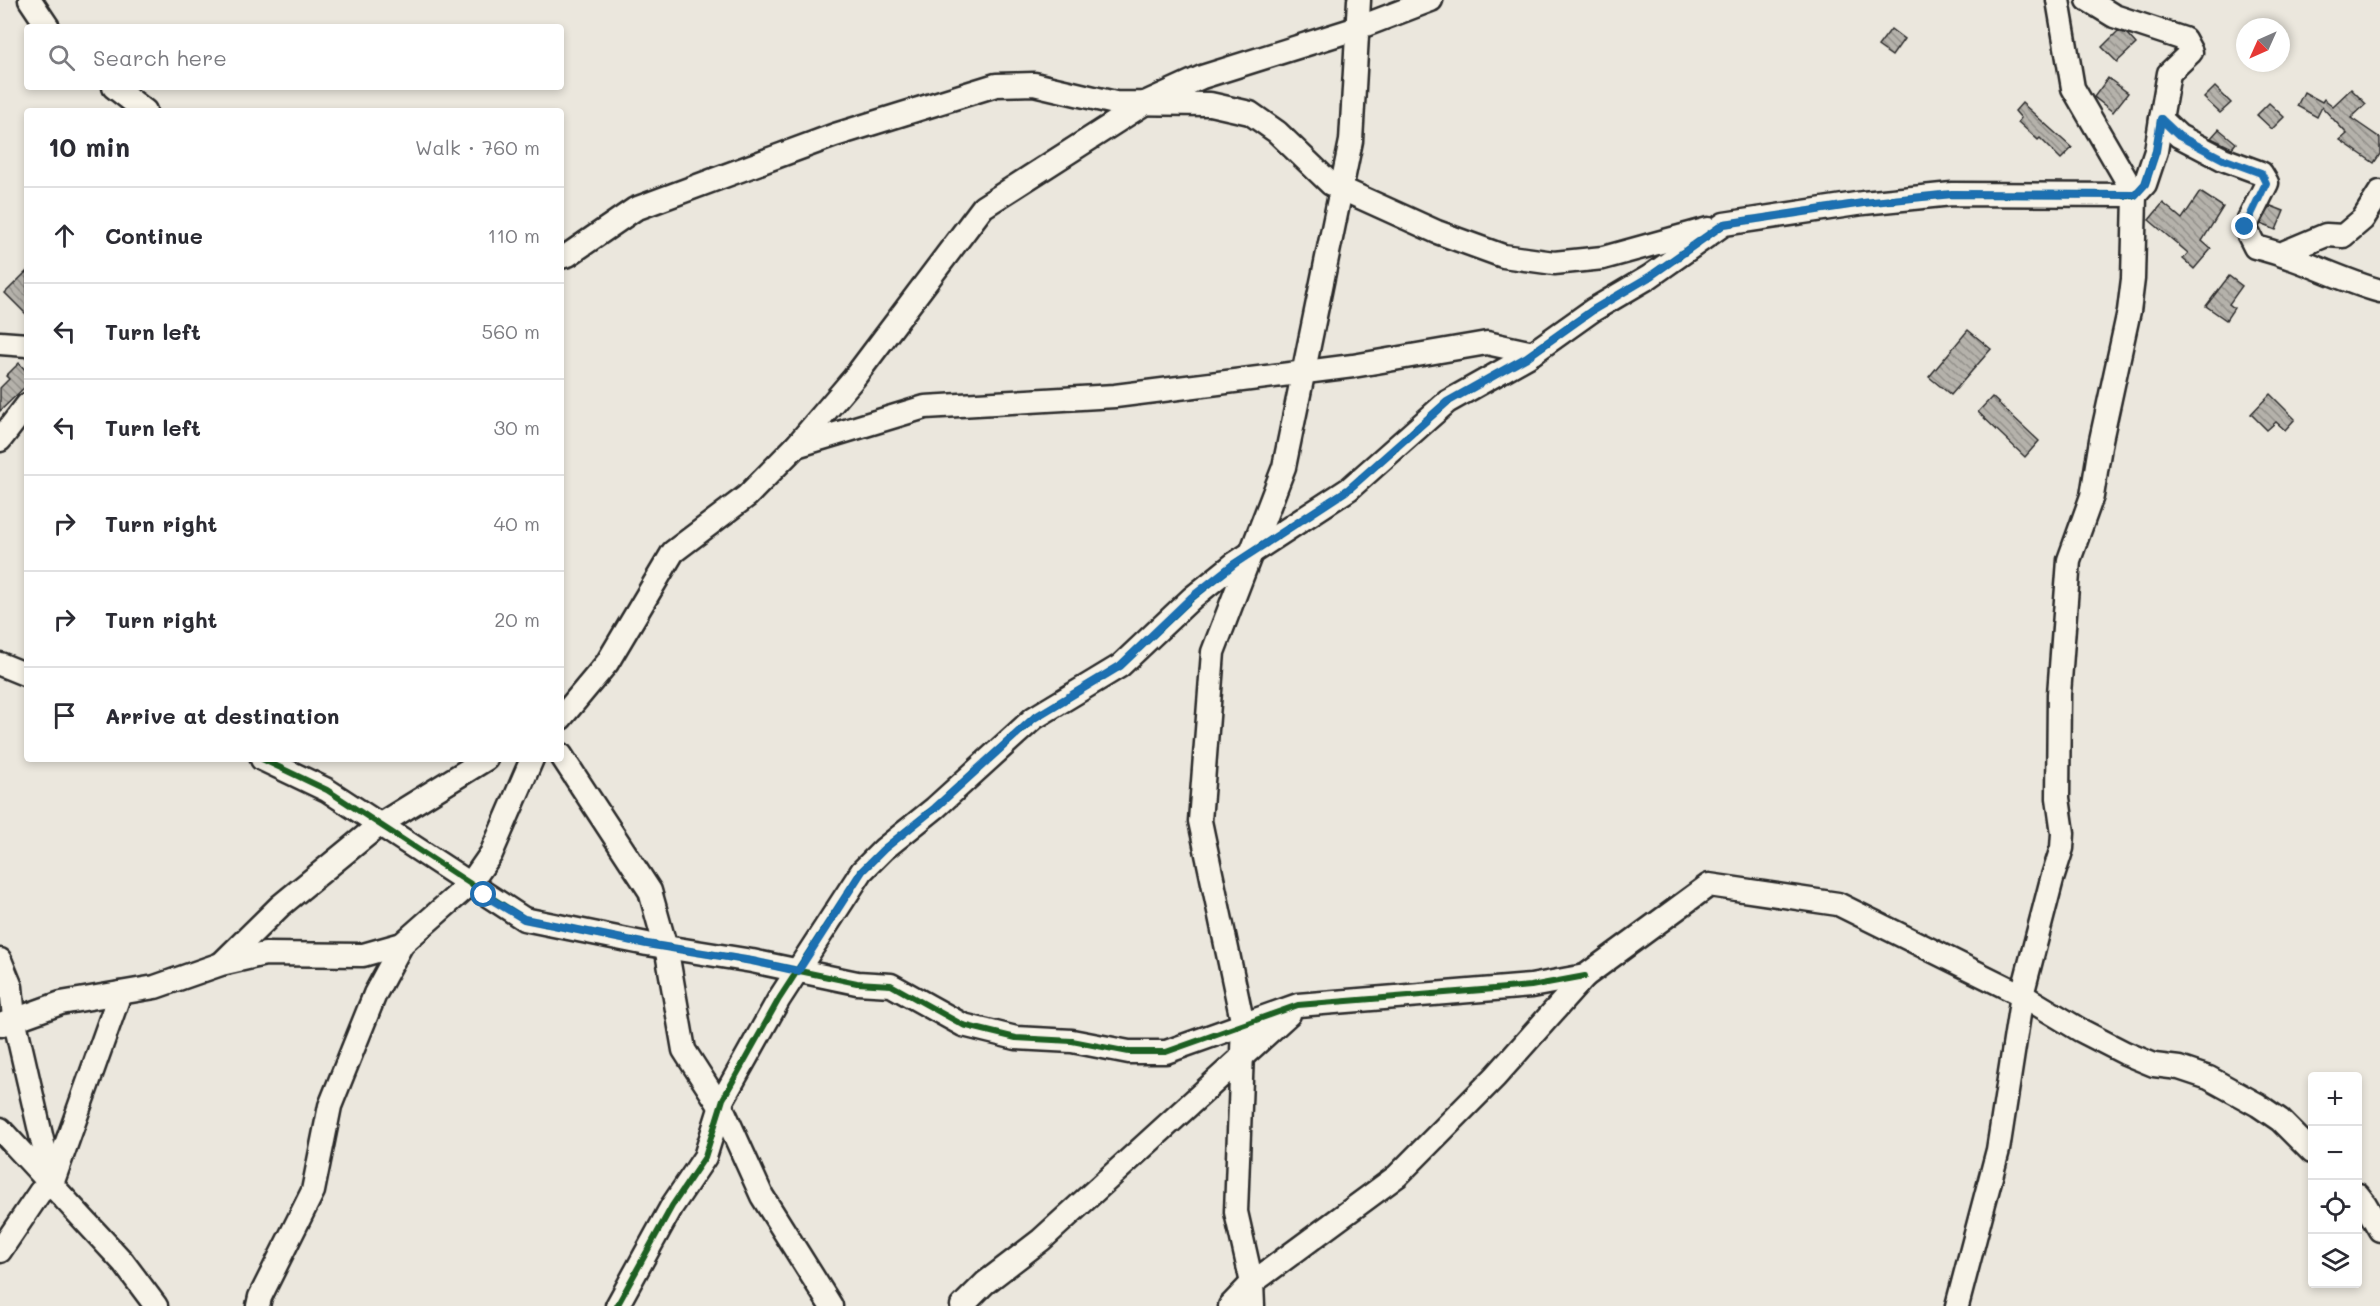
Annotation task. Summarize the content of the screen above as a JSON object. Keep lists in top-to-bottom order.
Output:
{
  "north": "bottom left",
  "page": {
    "search": "Search here",
    "heading": ["10 min", "Walk · 760 m"],
    "list": [
      ["Continue", "110 m"],
      ["Turn left", "560 m"],
      ["Turn left", "30 m"],
      ["Turn right", "40 m"],
      ["Turn right", "20 m"],
      "Arrive at destination"
    ],
    "map_buttons": ["+", "−"]
  }
}
